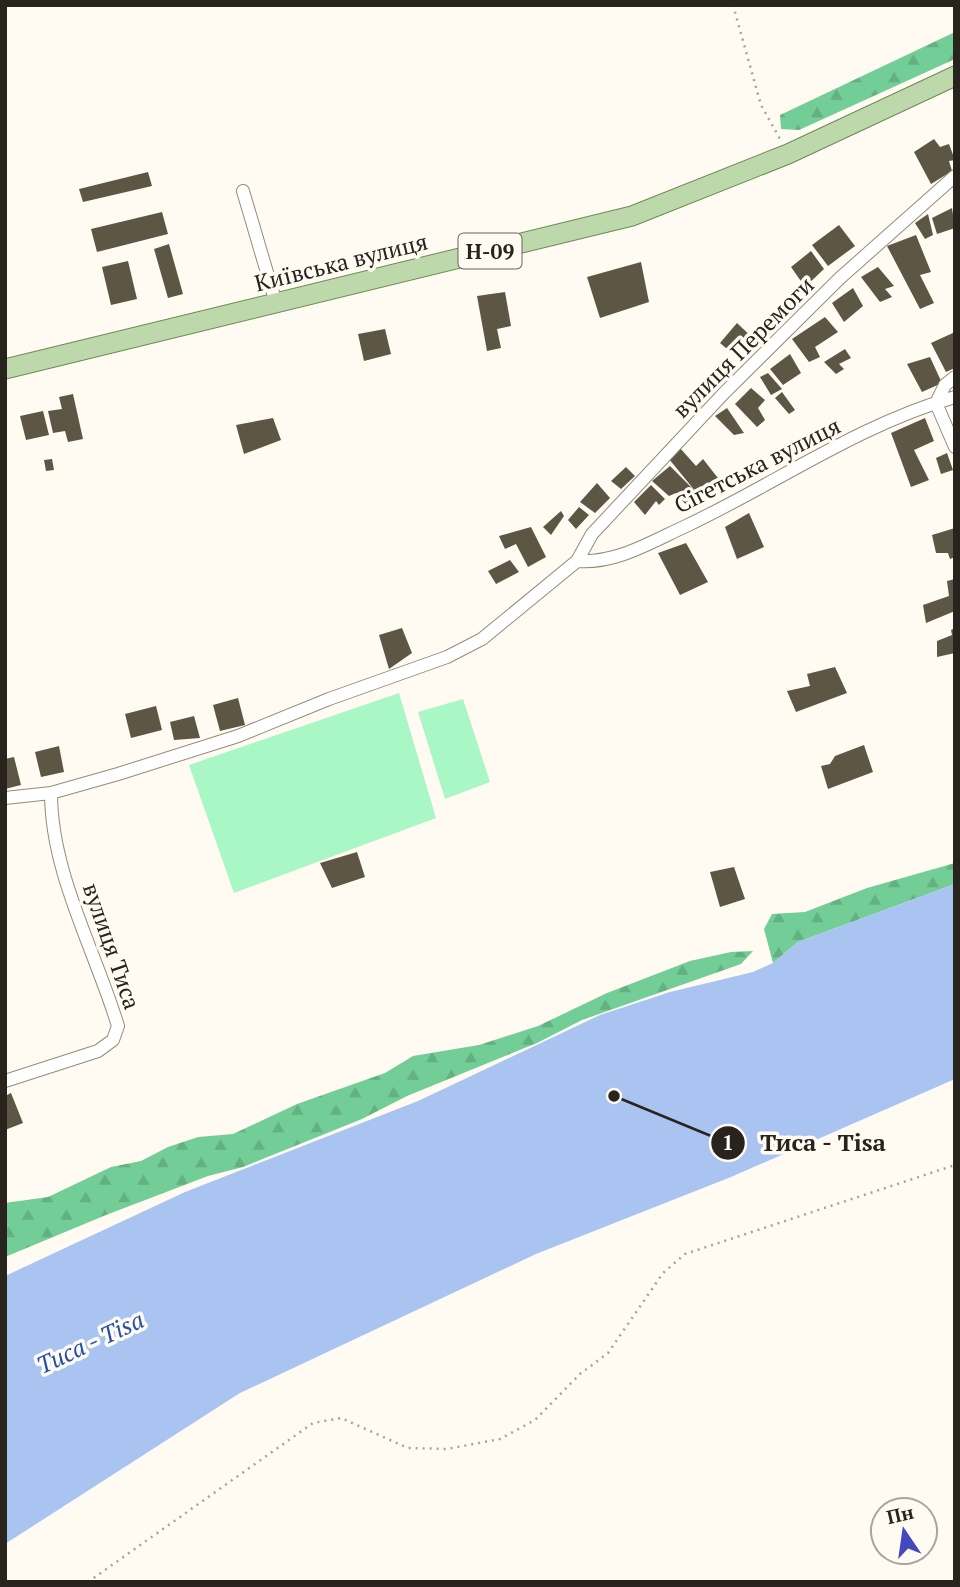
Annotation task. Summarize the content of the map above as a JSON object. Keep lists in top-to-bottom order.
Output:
{
  "streets": {
    "main road": ["Н-09", "Київська вулиця"],
    "street": ["вулиця Перемоги", "Сігетська вулиця", "вулиця Тиса"]
  },
  "crossings": [
    ["вулиця Перемоги", "Сігетська вулиця"]
  ],
  "water": ["Тиса - Tisa"],
  "places": ["Тиса - Tisa"],
  "north": "top"
}
